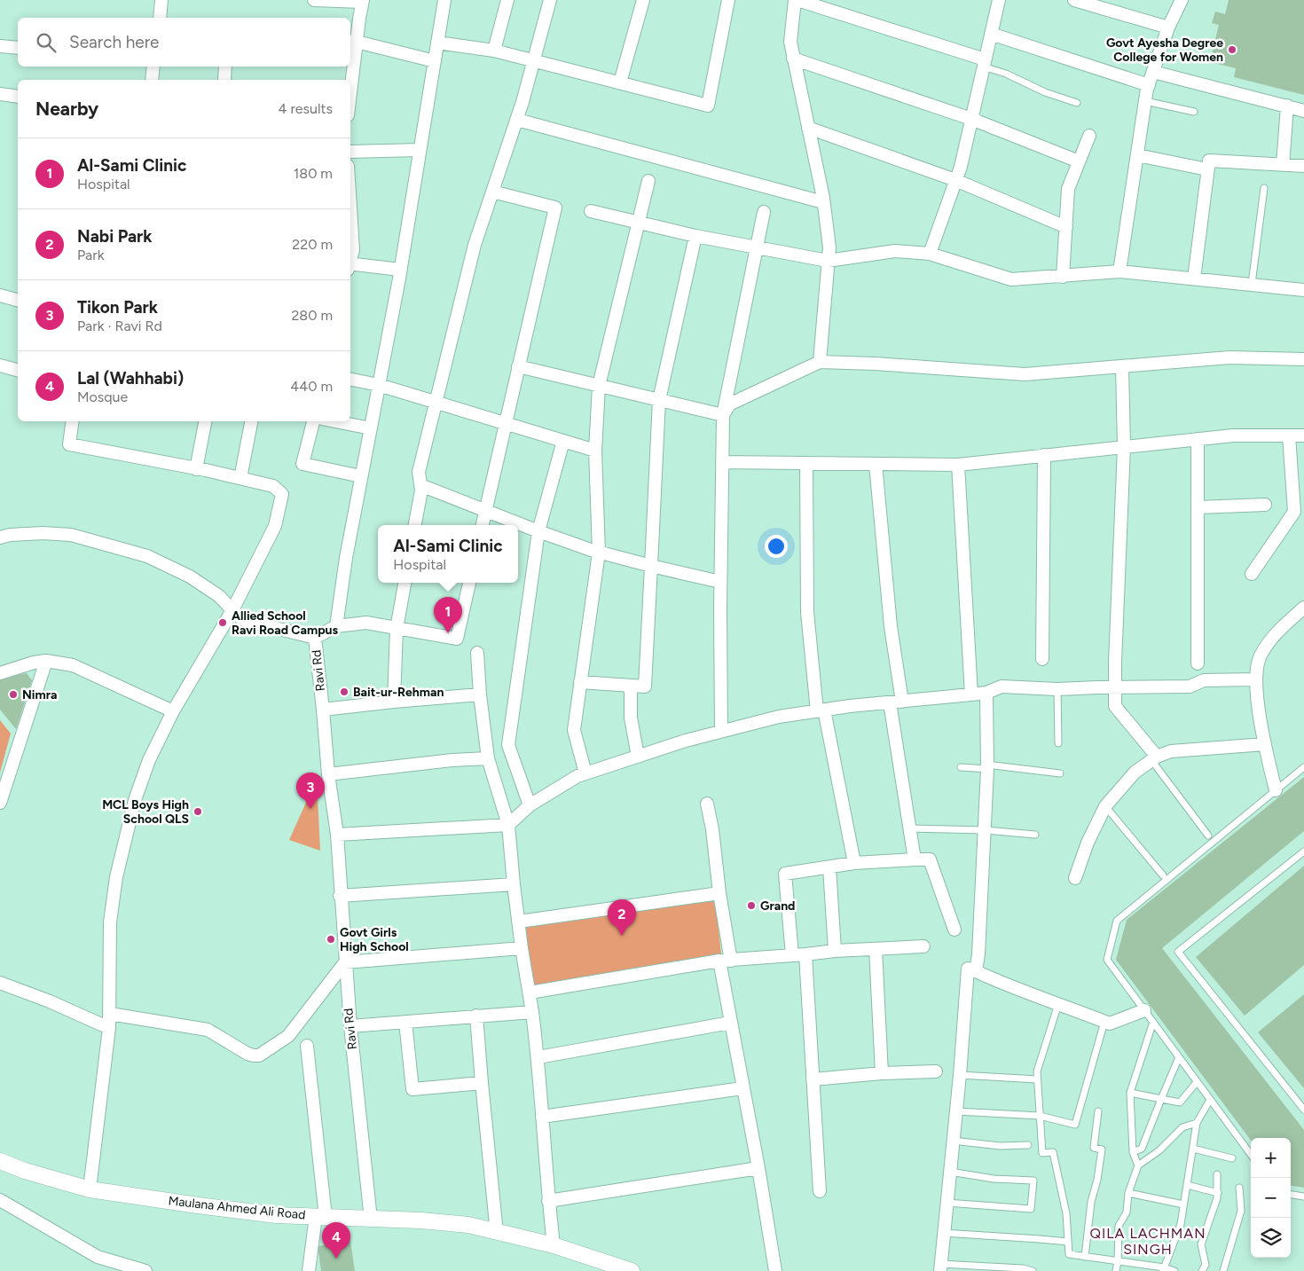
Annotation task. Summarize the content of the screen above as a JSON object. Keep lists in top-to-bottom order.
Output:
{
  "streets": {
    "street": ["Ravi Rd", "Maulana Ahmed Ali Road"]
  },
  "crossings": [
    ["Ravi Rd", "Maulana Ahmed Ali Road"]
  ],
  "districts": ["QILA LACHMAN SINGH"],
  "places": [
    "Govt Ayesha Degree College for Women",
    "Allied School Ravi Road Campus",
    "Bait-ur-Rehman",
    "Nimra",
    "MCL Boys High School QLS",
    "Grand",
    "Govt Girls High School"
  ],
  "page": {
    "search": "Search here",
    "heading": ["Nearby", "4 results"],
    "list": [
      {
        "mark": "1",
        "name": "Al-Sami Clinic",
        "note": "Hospital",
        "value": "180 m"
      },
      {
        "mark": "2",
        "name": "Nabi Park",
        "note": "Park",
        "value": "220 m"
      },
      {
        "mark": "3",
        "name": "Tikon Park",
        "note": "Park · Ravi Rd",
        "value": "280 m"
      },
      {
        "mark": "4",
        "name": "Lal (Wahhabi)",
        "note": "Mosque",
        "value": "440 m"
      }
    ],
    "popup": ["Al-Sami Clinic", "Hospital"],
    "pins": [
      "1",
      "3",
      "2",
      "4"
    ],
    "map_buttons": ["+", "−"]
  }
}
